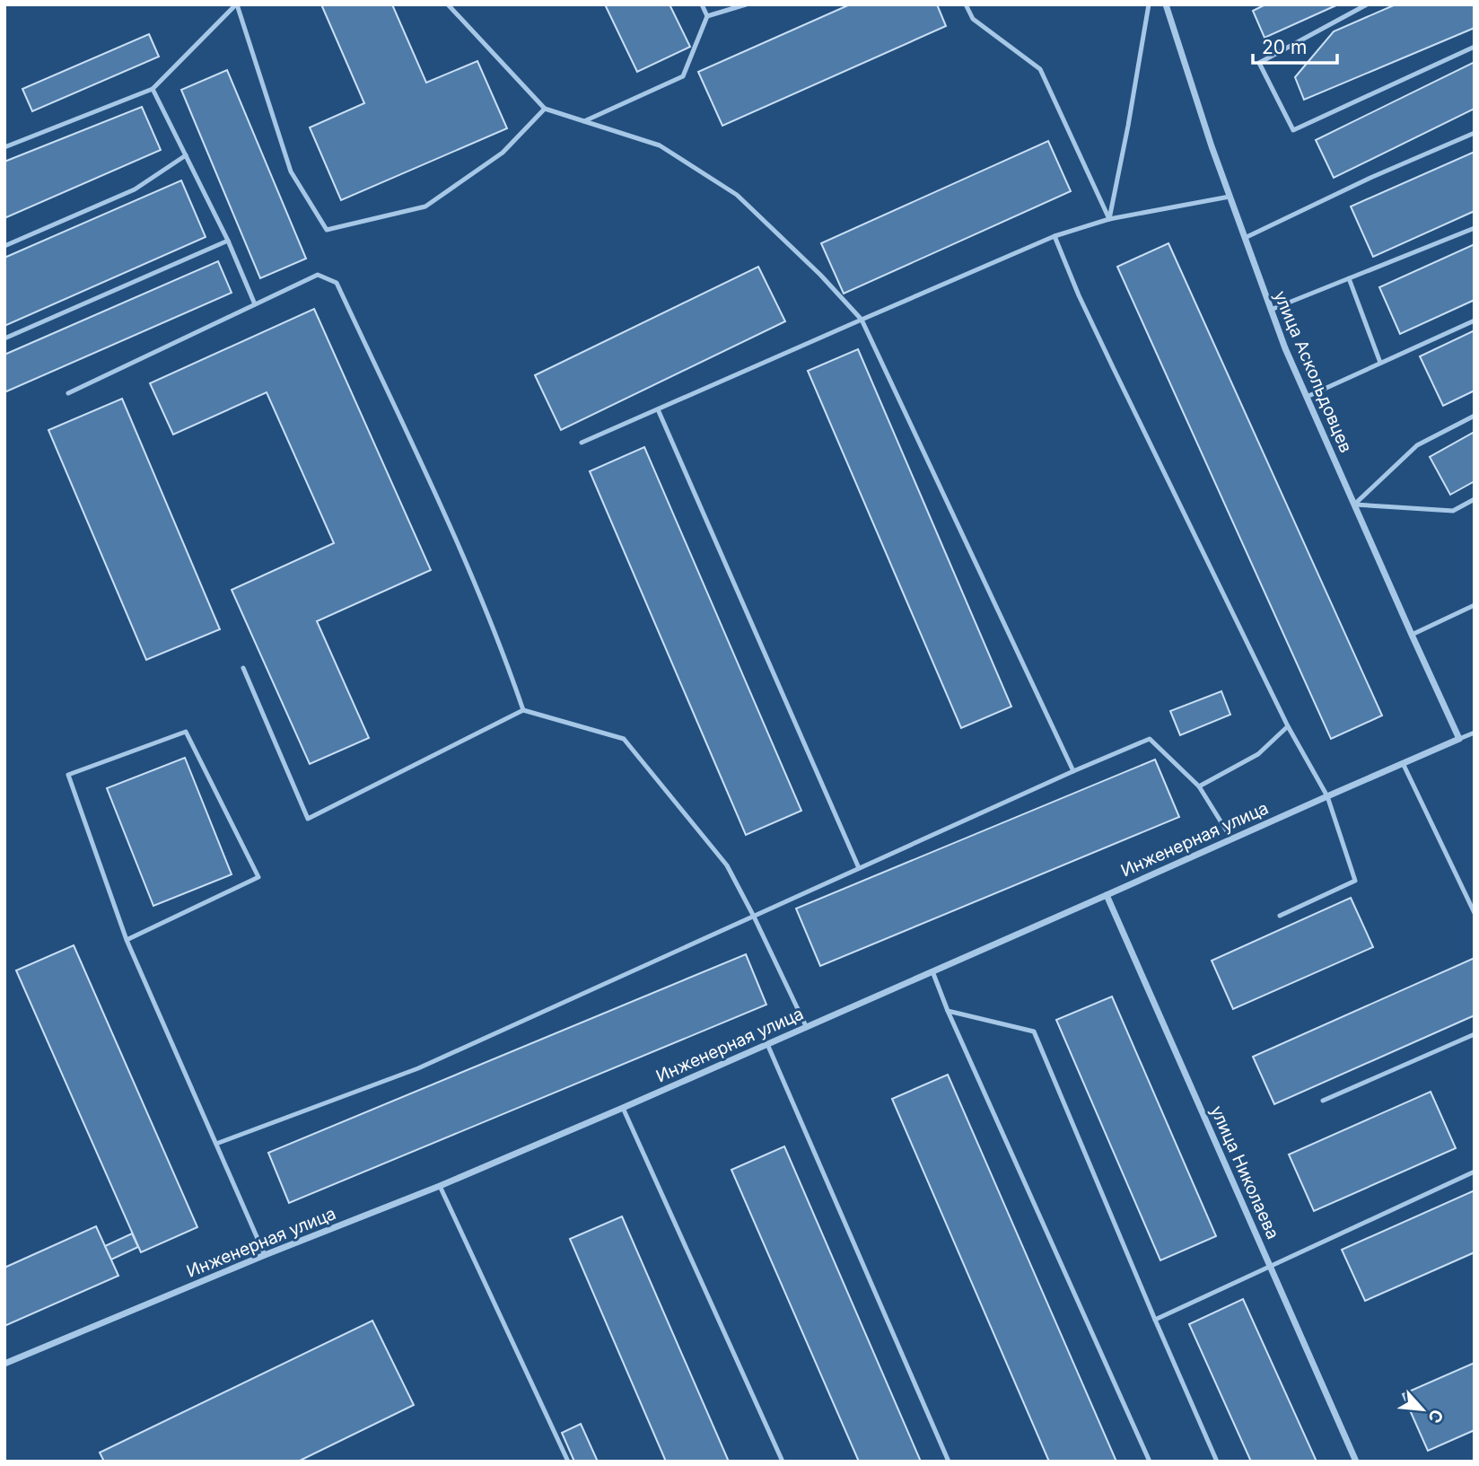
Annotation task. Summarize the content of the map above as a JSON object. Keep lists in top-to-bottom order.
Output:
{
  "streets": {
    "street": ["улица Аскольдовцев", "Инженерная улица", "улица Николаева"]
  },
  "crossings": [
    ["улица Аскольдовцев", "Инженерная улица"],
    ["Инженерная улица", "улица Николаева"]
  ],
  "scale_bar": "20 m",
  "north": "bottom right"
}
